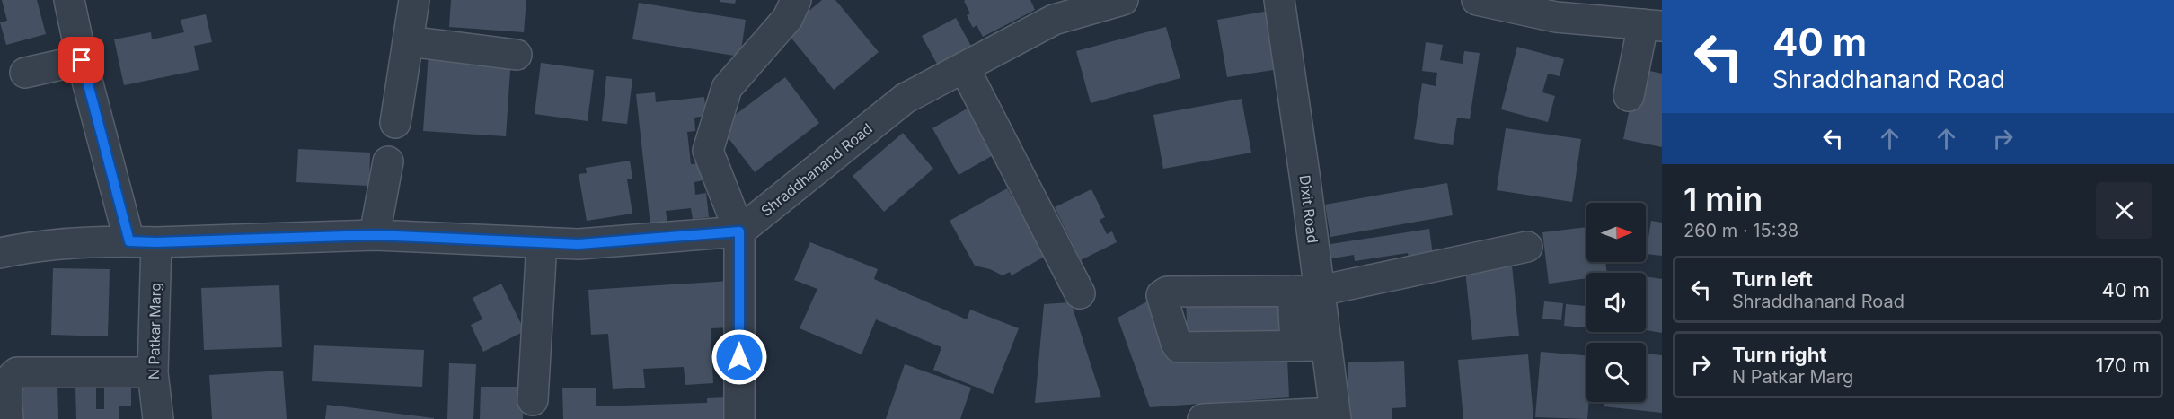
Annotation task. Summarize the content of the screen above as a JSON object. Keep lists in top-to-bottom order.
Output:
{
  "streets": {
    "street": ["Shraddhanand Road", "Dixit Road", "N Patkar Marg"]
  },
  "north": "right",
  "page": {
    "turn": ["40 m", "Shraddhanand Road"],
    "heading": ["1 min", "260 m · 15:38"],
    "list": [
      {
        "name": "Turn left",
        "note": "Shraddhanand Road",
        "value": "40 m"
      },
      {
        "name": "Turn right",
        "note": "N Patkar Marg",
        "value": "170 m"
      }
    ]
  }
}
